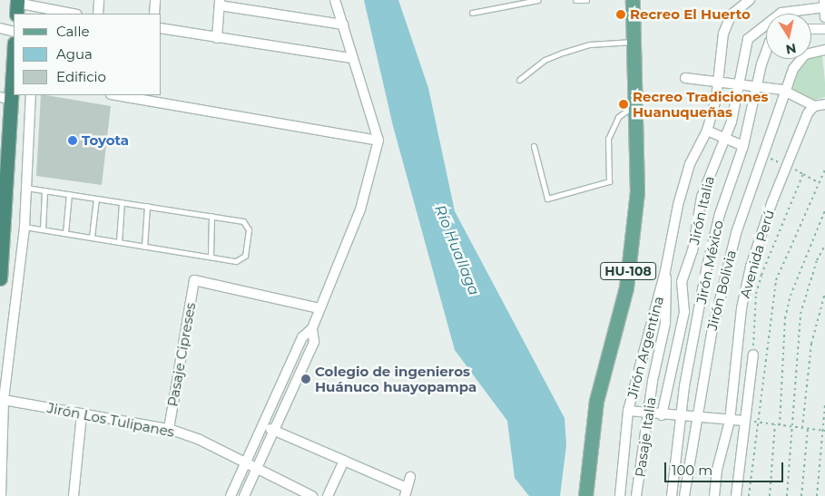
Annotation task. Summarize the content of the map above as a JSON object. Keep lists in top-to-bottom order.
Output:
{
  "streets": {
    "main road": ["HU-108"],
    "street": [
      "Jirón Italia",
      "Avenida Perú",
      "Jirón México",
      "Jirón Bolivia",
      "Jirón Argentina",
      "Pasaje Cipreses",
      "Jirón Los Tulipanes",
      "Pasaje Italia"
    ]
  },
  "crossings": [
    ["Jirón Argentina", "Pasaje Italia"],
    ["Pasaje Cipreses", "Jirón Los Tulipanes"]
  ],
  "water": ["Río Huallaga"],
  "places": [
    "Recreo El Huerto",
    "Recreo Tradiciones Huanuqueñas",
    "Toyota",
    "Colegio de ingenieros Huánuco huayopampa"
  ],
  "legend": ["Calle", "Agua", "Edificio"],
  "scale_bar": "100 m",
  "north": "bottom"
}
